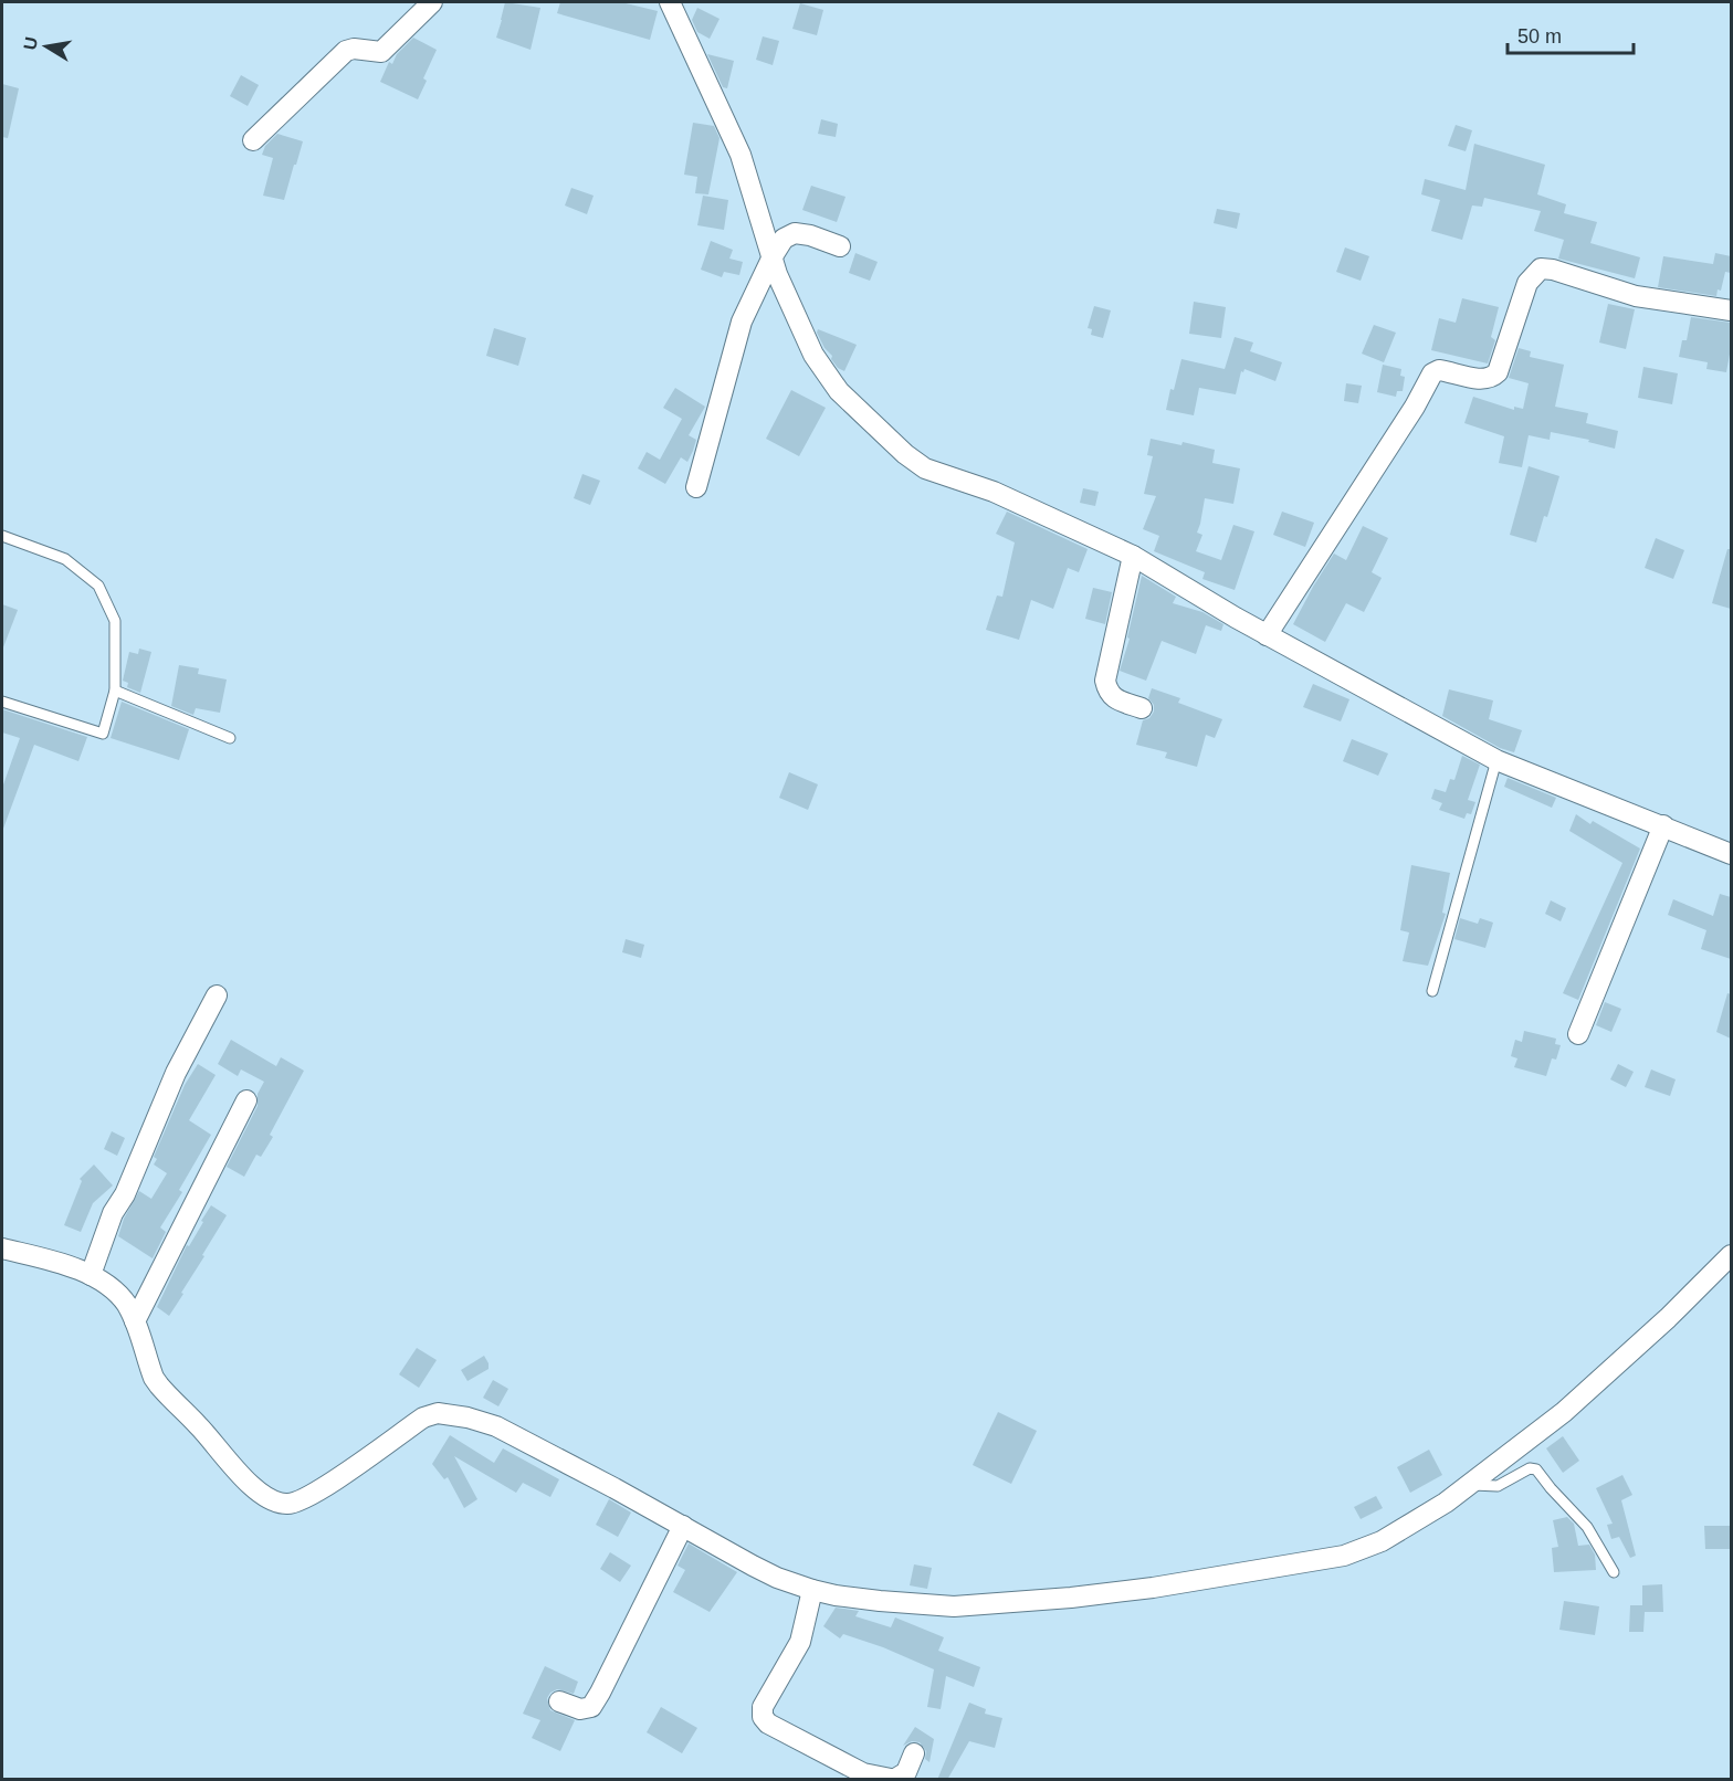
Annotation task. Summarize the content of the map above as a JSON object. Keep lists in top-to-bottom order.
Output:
{
  "scale_bar": "50 m",
  "north": "left"
}
